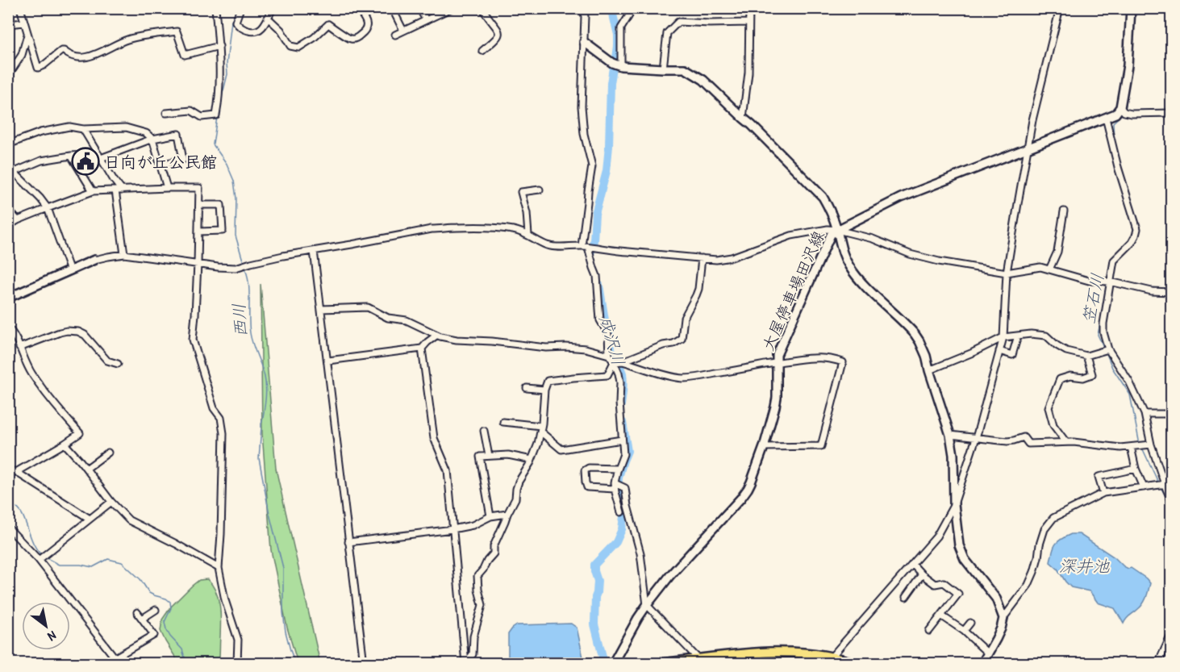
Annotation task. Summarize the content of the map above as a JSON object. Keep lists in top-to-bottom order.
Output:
{
  "streets": {
    "main road": ["大屋停車場田沢線"]
  },
  "water": [
    "笠石川",
    "西川",
    "成沢川",
    "深井池"
  ],
  "places": {
    "public building": ["日向が丘公民館"]
  },
  "north": "bottom right"
}
